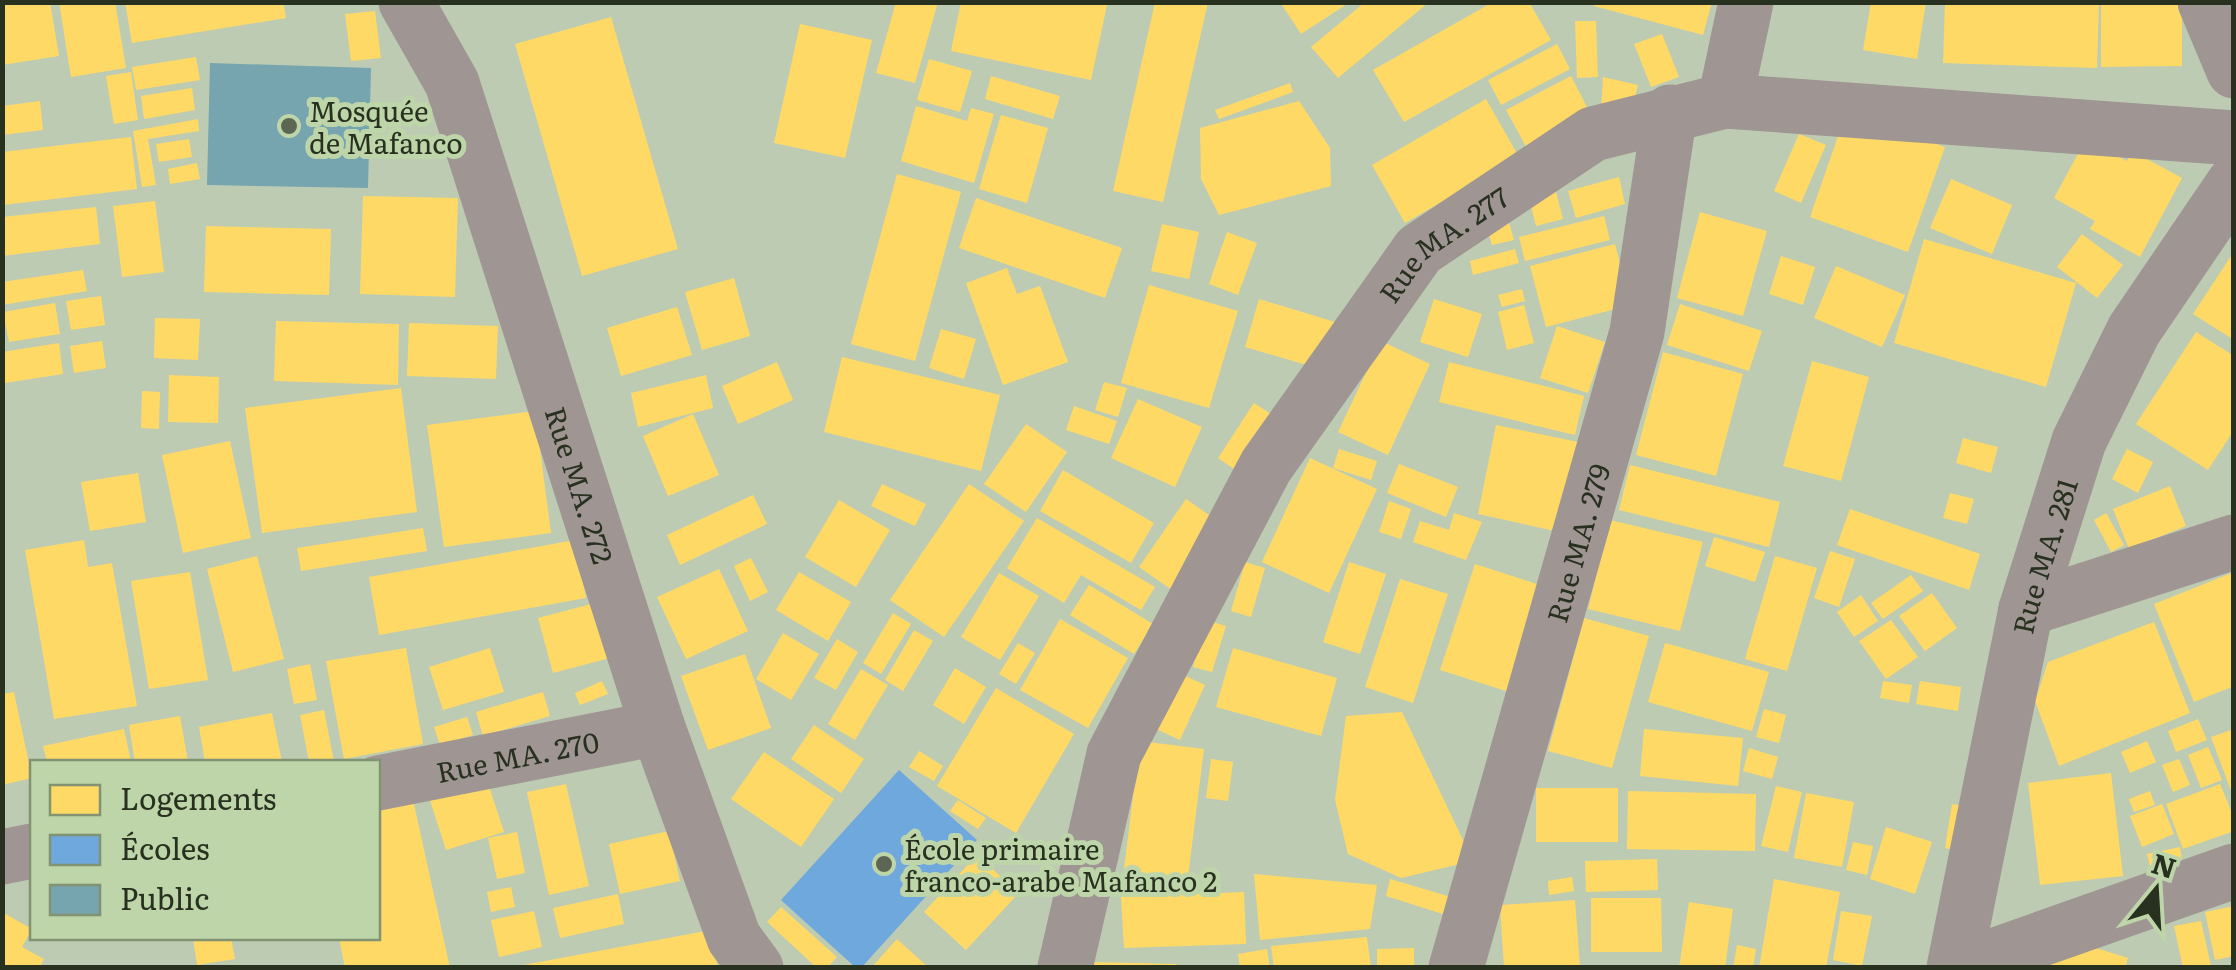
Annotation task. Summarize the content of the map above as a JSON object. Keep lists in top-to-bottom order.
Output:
{
  "streets": {
    "street": [
      "Rue MA. 277",
      "Rue MA. 272",
      "Rue MA. 279",
      "Rue MA. 281",
      "Rue MA. 270"
    ]
  },
  "crossings": [
    ["Rue MA. 277", "Rue MA. 279"],
    ["Rue MA. 272", "Rue MA. 270"]
  ],
  "places": ["Mosquée de Mafanco", "École primaire franco-arabe Mafanco 2"],
  "legend": ["Logements", "Écoles", "Public"],
  "north": "top"
}
